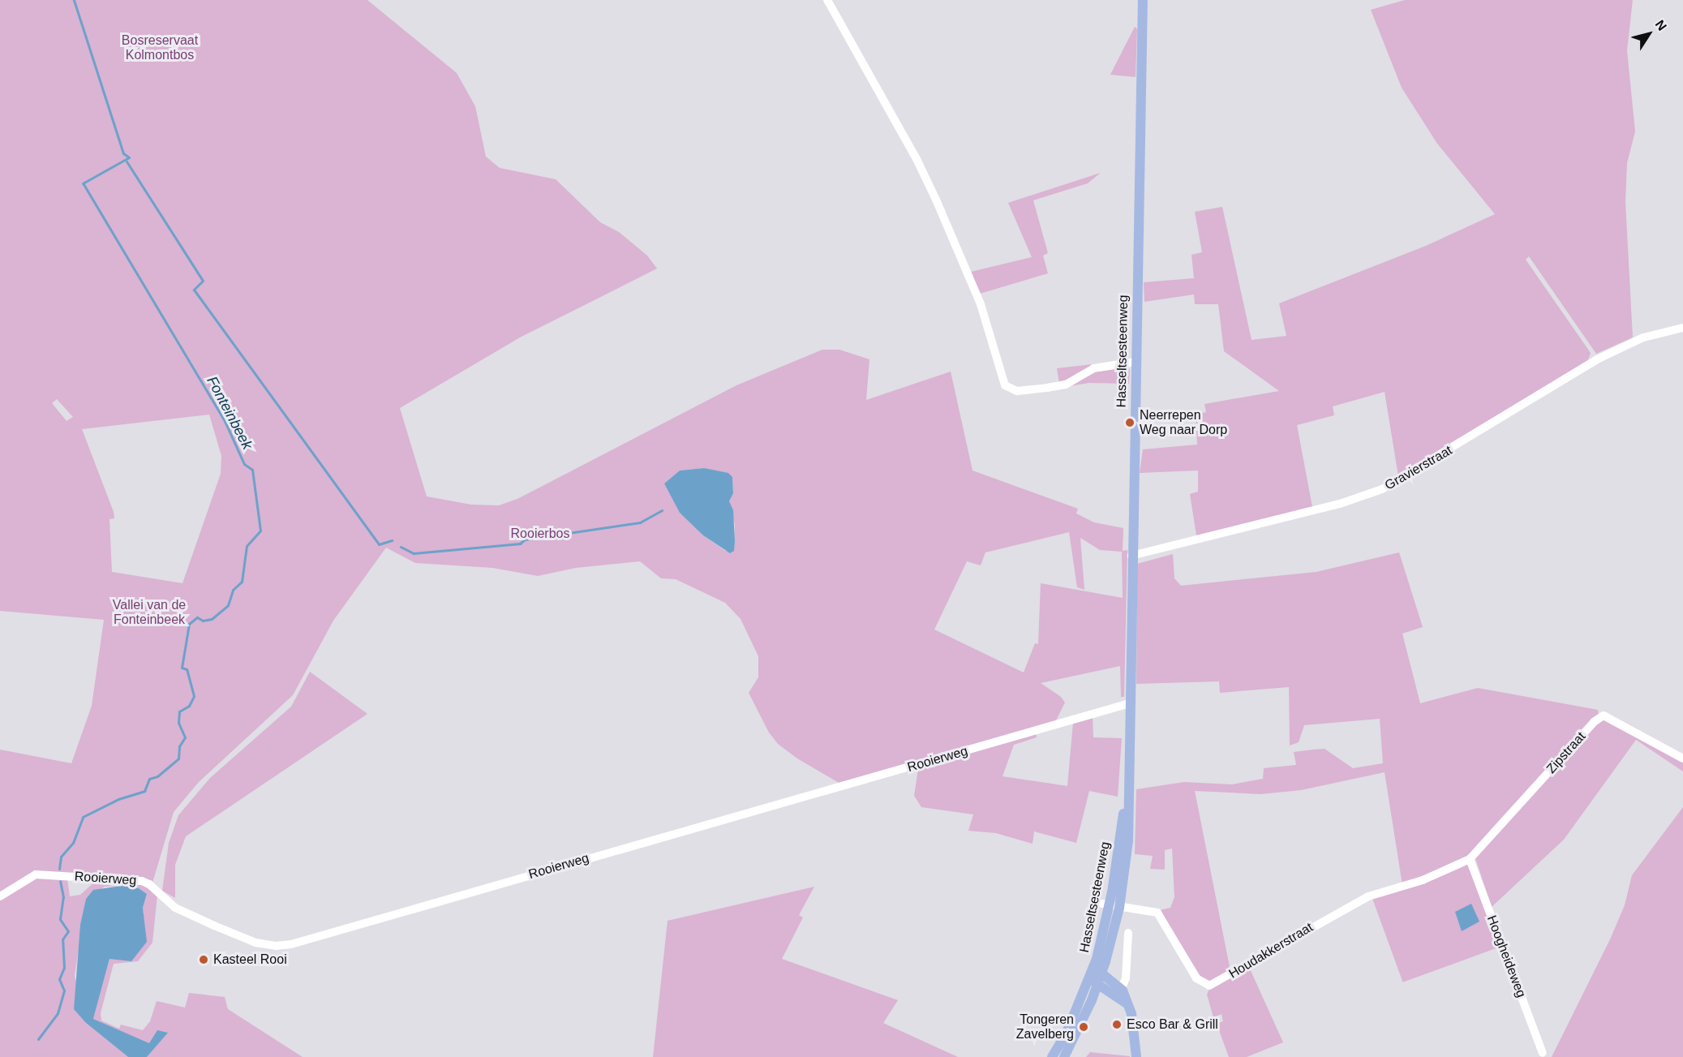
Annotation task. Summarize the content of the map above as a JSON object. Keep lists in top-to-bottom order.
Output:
{
  "streets": {
    "main road": ["Hasseltsesteenweg"],
    "street": [
      "Gravierstraat",
      "Zipstraat",
      "Rooierweg",
      "Houdakkerstraat",
      "Hoogheideweg"
    ]
  },
  "crossings": [
    ["Hasseltsesteenweg", "Gravierstraat"],
    ["Hasseltsesteenweg", "Rooierweg"],
    ["Hasseltsesteenweg", "Houdakkerstraat"],
    ["Zipstraat", "Houdakkerstraat"],
    ["Zipstraat", "Hoogheideweg"],
    ["Houdakkerstraat", "Hoogheideweg"]
  ],
  "water": ["Fonteinbeek"],
  "parks": ["Bosreservaat Kolmontbos", "Rooierbos", "Vallei van de Fonteinbeek"],
  "places": [
    "Neerrepen Weg naar Dorp",
    "Kasteel Rooi",
    "Esco Bar & Grill",
    "Tongeren Zavelberg"
  ],
  "north": "top right"
}
